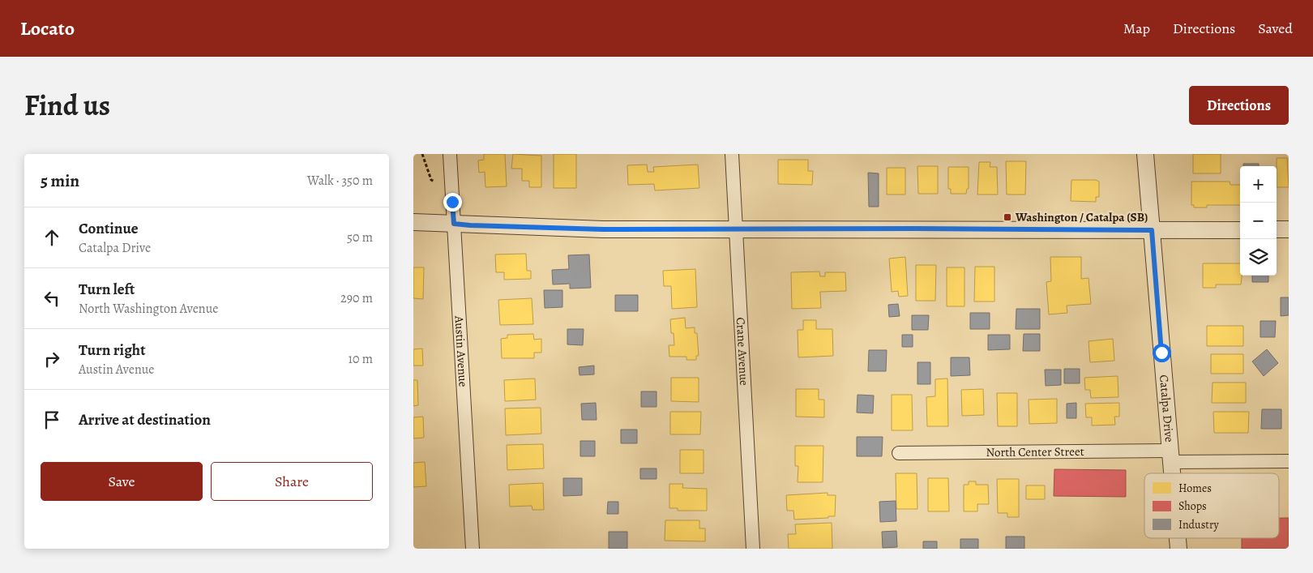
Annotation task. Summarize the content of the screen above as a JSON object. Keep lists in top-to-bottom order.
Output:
{
  "streets": {
    "street": [
      "Austin Avenue",
      "Crane Avenue",
      "Catalpa Drive",
      "North Center Street"
    ]
  },
  "crossings": [
    ["Catalpa Drive", "North Center Street"]
  ],
  "places": {
    "transit": ["Washington / Catalpa (SB)"]
  },
  "legend": ["Homes", "Shops", "Industry"],
  "page": {
    "header": "Locato",
    "nav": ["Map", "Directions", "Saved"],
    "title": "Find us",
    "buttons": [
      "Directions",
      ["Save", "Share"]
    ],
    "heading": ["5 min", "Walk · 350 m"],
    "map_buttons": ["+", "−"],
    "list": [
      ["Continue", "Catalpa Drive", "50 m"],
      ["Turn left", "North Washington Avenue", "290 m"],
      ["Turn right", "Austin Avenue", "10 m"],
      "Arrive at destination"
    ]
  }
}
